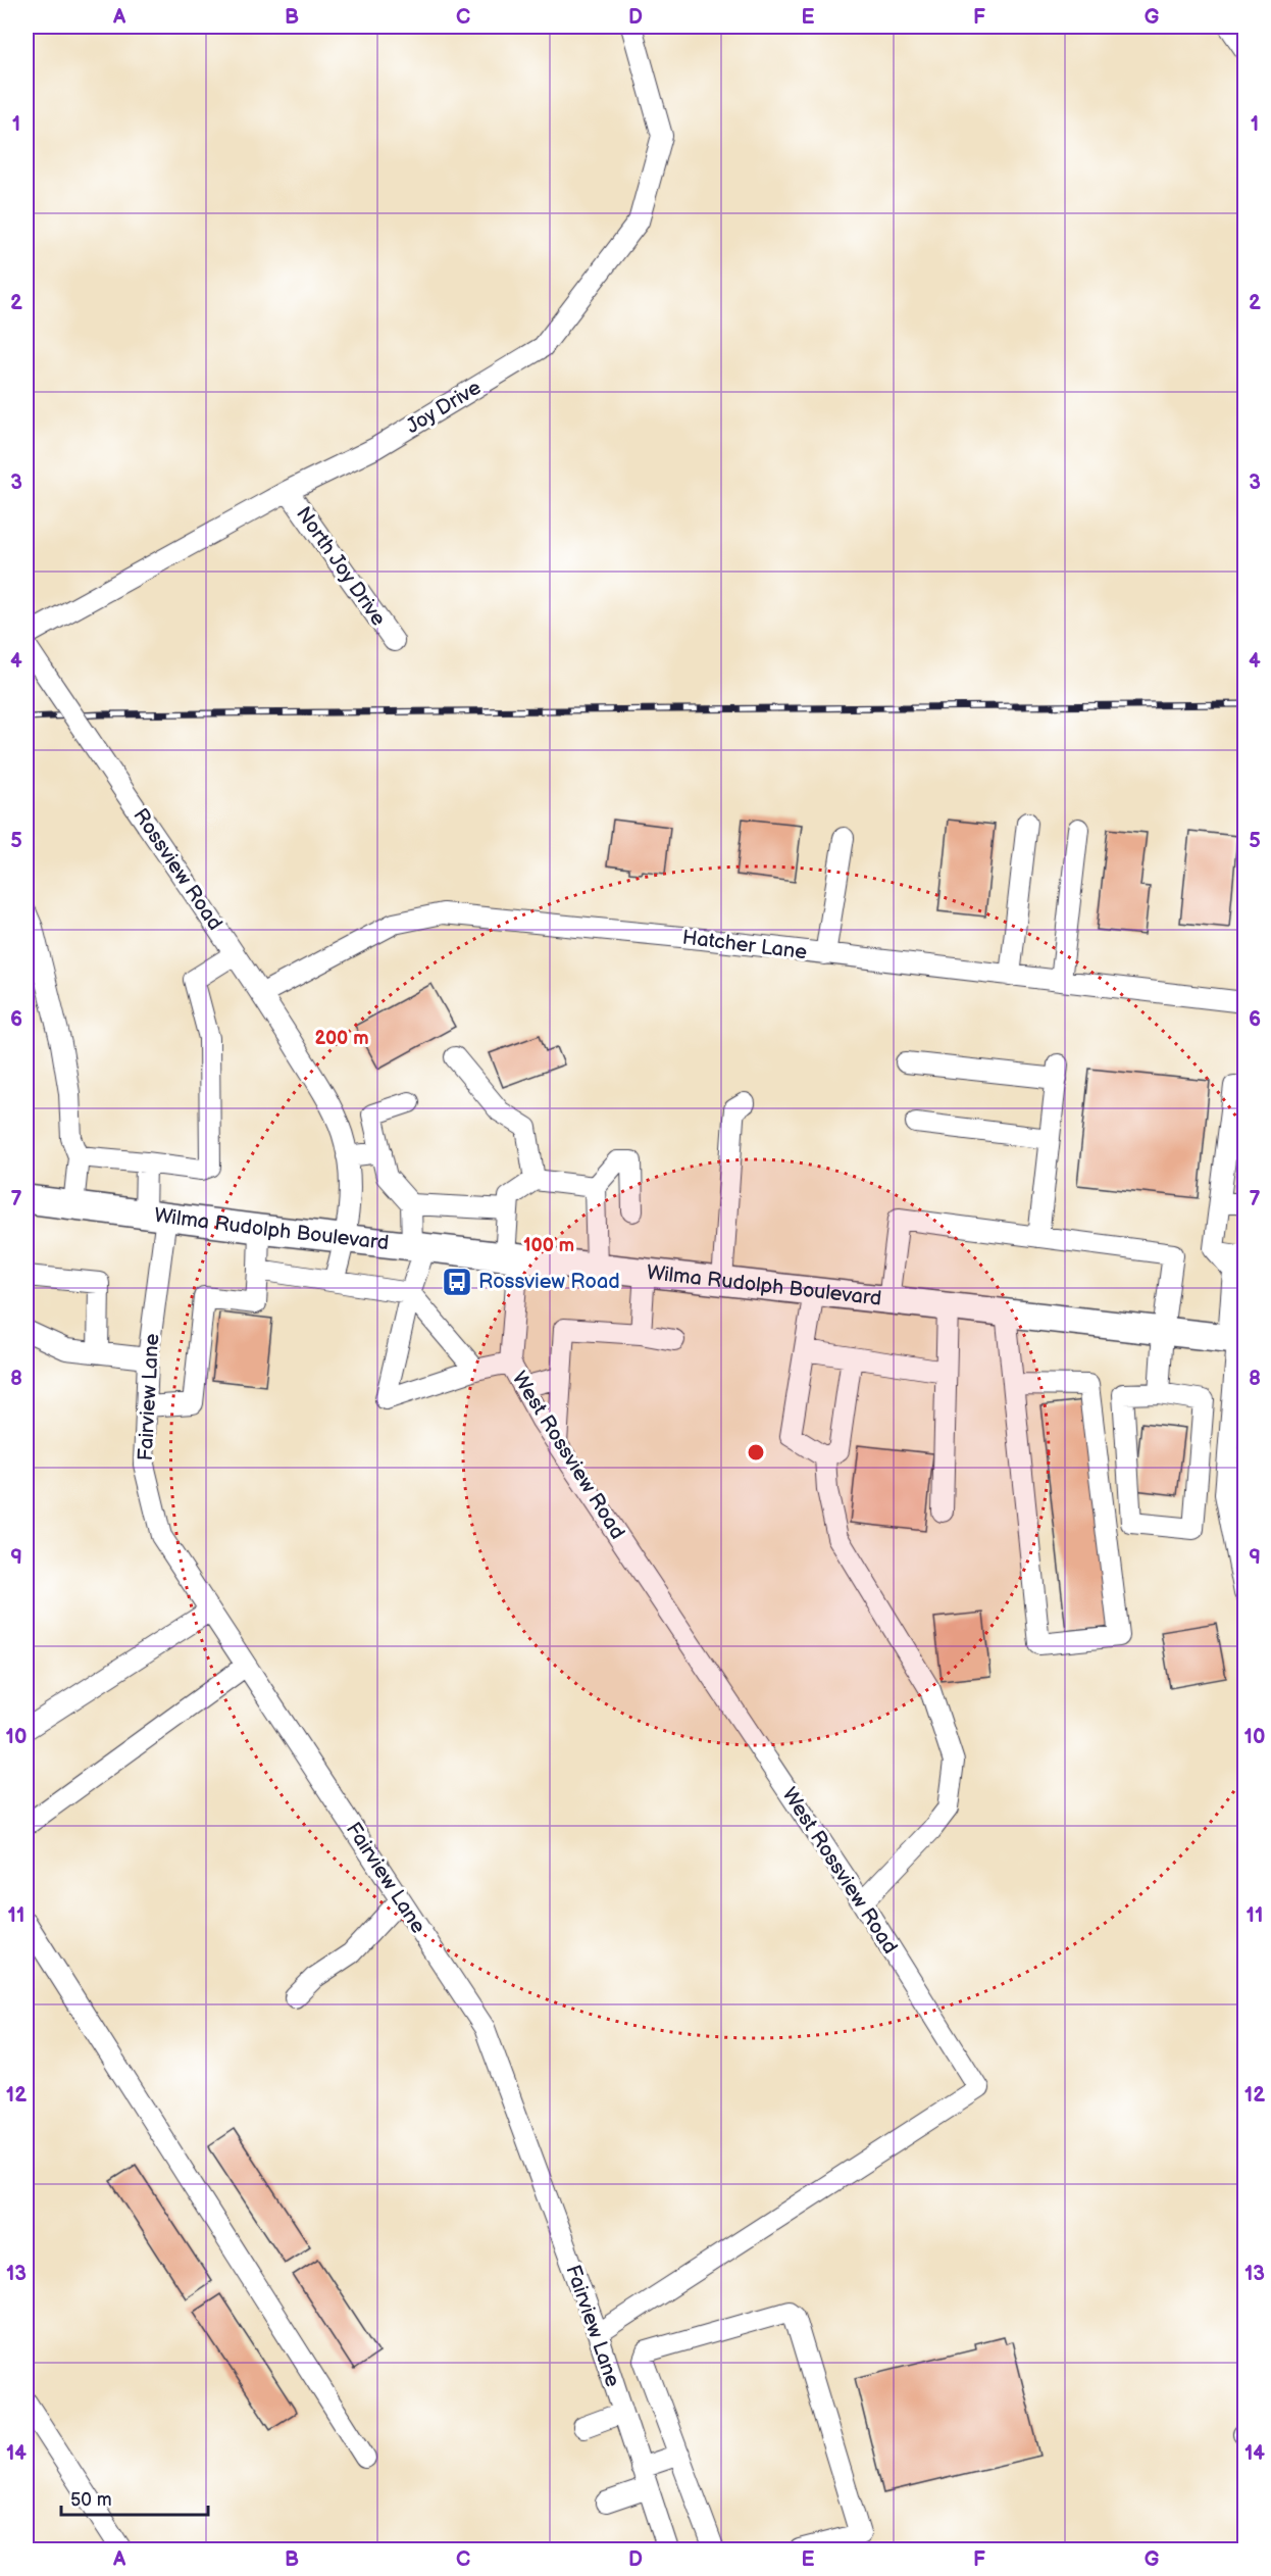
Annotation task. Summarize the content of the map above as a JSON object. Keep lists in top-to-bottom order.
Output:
{
  "streets": {
    "highway": ["Wilma Rudolph Boulevard"],
    "street": [
      "Joy Drive",
      "North Joy Drive",
      "Rossview Road",
      "Hatcher Lane",
      "Fairview Lane",
      "West Rossview Road"
    ]
  },
  "crossings": [
    ["Joy Drive", "North Joy Drive"],
    ["Rossview Road", "Hatcher Lane"],
    ["Rossview Road", "Wilma Rudolph Boulevard"],
    ["Wilma Rudolph Boulevard", "Fairview Lane"],
    ["Wilma Rudolph Boulevard", "West Rossview Road"],
    ["Fairview Lane", "West Rossview Road"]
  ],
  "places": {
    "bus stop": ["Rossview Road"]
  },
  "scale_bar": "50 m",
  "grid": {
    "columns": [
      "A",
      "B",
      "C",
      "D",
      "E",
      "F",
      "G"
    ],
    "rows": [
      "1",
      "2",
      "3",
      "4",
      "5",
      "6",
      "7",
      "8",
      "9",
      "10",
      "11",
      "12",
      "13",
      "14"
    ]
  },
  "rings": ["200 m", "100 m"]
}
